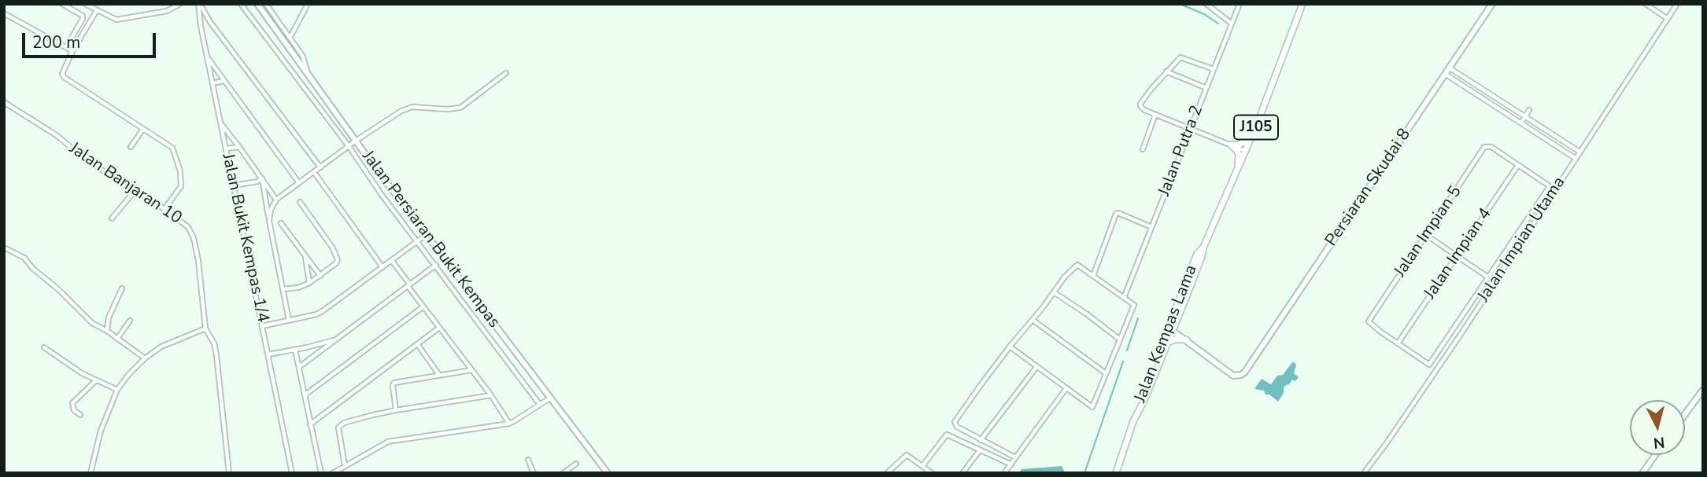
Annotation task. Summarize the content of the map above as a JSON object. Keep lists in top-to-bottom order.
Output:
{
  "streets": {
    "main road": ["J105", "Jalan Kempas Lama"],
    "street": [
      "Jalan Putra 2",
      "Jalan Banjaran 10",
      "Persiaran Skudai 8",
      "Jalan Impian 5",
      "Jalan Bukit Kempas 1/4",
      "Jalan Persiaran Bukit Kempas",
      "Jalan Impian Utama",
      "Jalan Impian 4"
    ]
  },
  "crossings": [
    ["Jalan Impian 5", "Jalan Impian 4"]
  ],
  "scale_bar": "200 m",
  "north": "bottom"
}
